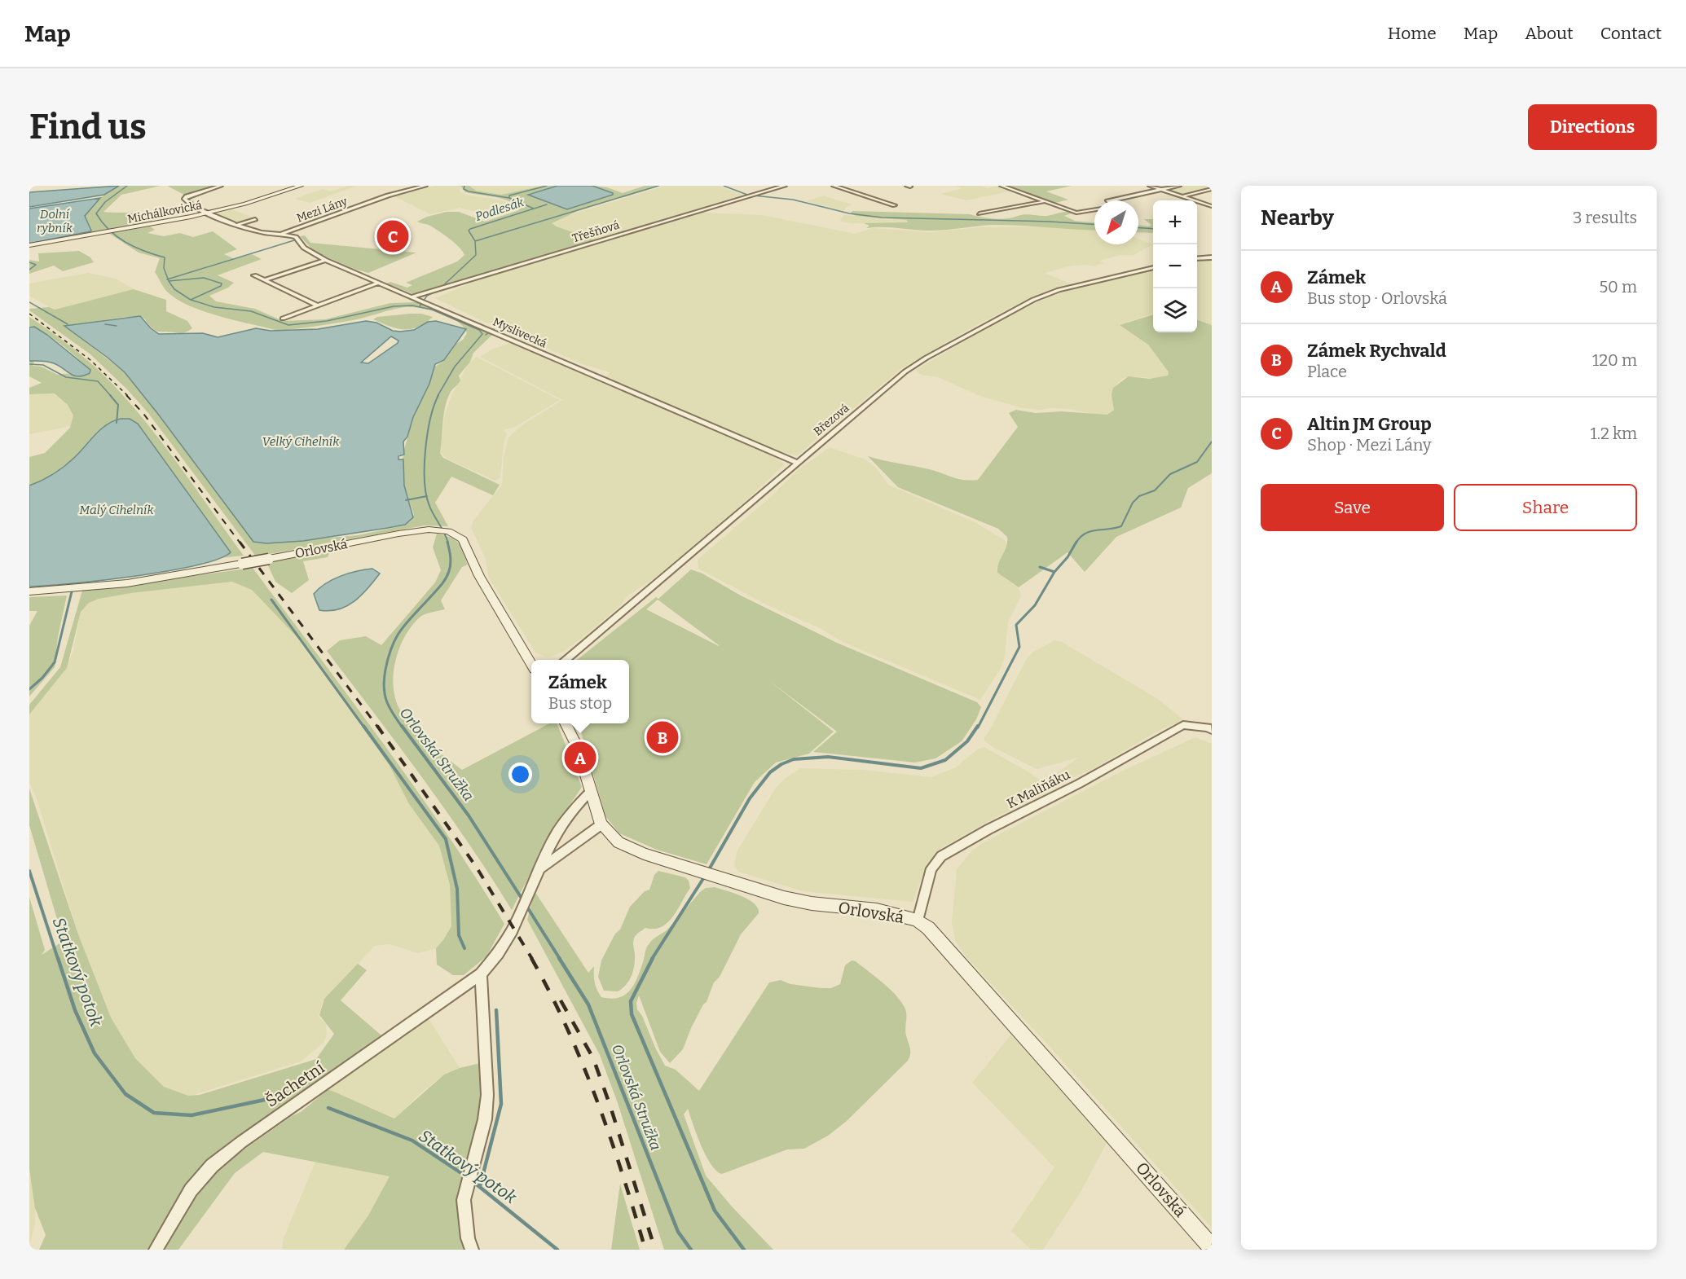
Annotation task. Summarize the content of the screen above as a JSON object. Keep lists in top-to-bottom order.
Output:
{
  "streets": {
    "main road": ["Michálkovická", "Orlovská"],
    "street": [
      "Mezi Lány",
      "Třešňová",
      "Myslivecká",
      "Březová",
      "K Maliňáku",
      "Šachetní"
    ]
  },
  "crossings": [
    ["Mezi Lány", "Myslivecká"],
    ["Michálkovická", "Myslivecká"],
    ["Třešňová", "Myslivecká"],
    ["Myslivecká", "Březová"],
    ["Orlovská", "K Maliňáku"],
    ["Orlovská", "Šachetní"]
  ],
  "water": [
    "Podlesák",
    "Dolní rybník",
    "Velký Cihelník",
    "Malý Cihelník",
    "Orlovská Stružka",
    "Statkový potok"
  ],
  "north": "bottom left",
  "page": {
    "header": "Map",
    "nav": [
      "Home",
      "Map",
      "About",
      "Contact"
    ],
    "buttons": [
      "Directions",
      ["Save", "Share"]
    ],
    "title": "Find us",
    "heading": ["Nearby", "3 results"],
    "map_buttons": ["+", "−"],
    "pins": ["C", "B", "A"],
    "list": [
      {
        "mark": "A",
        "name": "Zámek",
        "note": "Bus stop · Orlovská",
        "value": "50 m"
      },
      {
        "mark": "B",
        "name": "Zámek Rychvald",
        "note": "Place",
        "value": "120 m"
      },
      {
        "mark": "C",
        "name": "Altin JM Group",
        "note": "Shop · Mezi Lány",
        "value": "1.2 km"
      }
    ],
    "popup": ["Zámek", "Bus stop"]
  }
}
